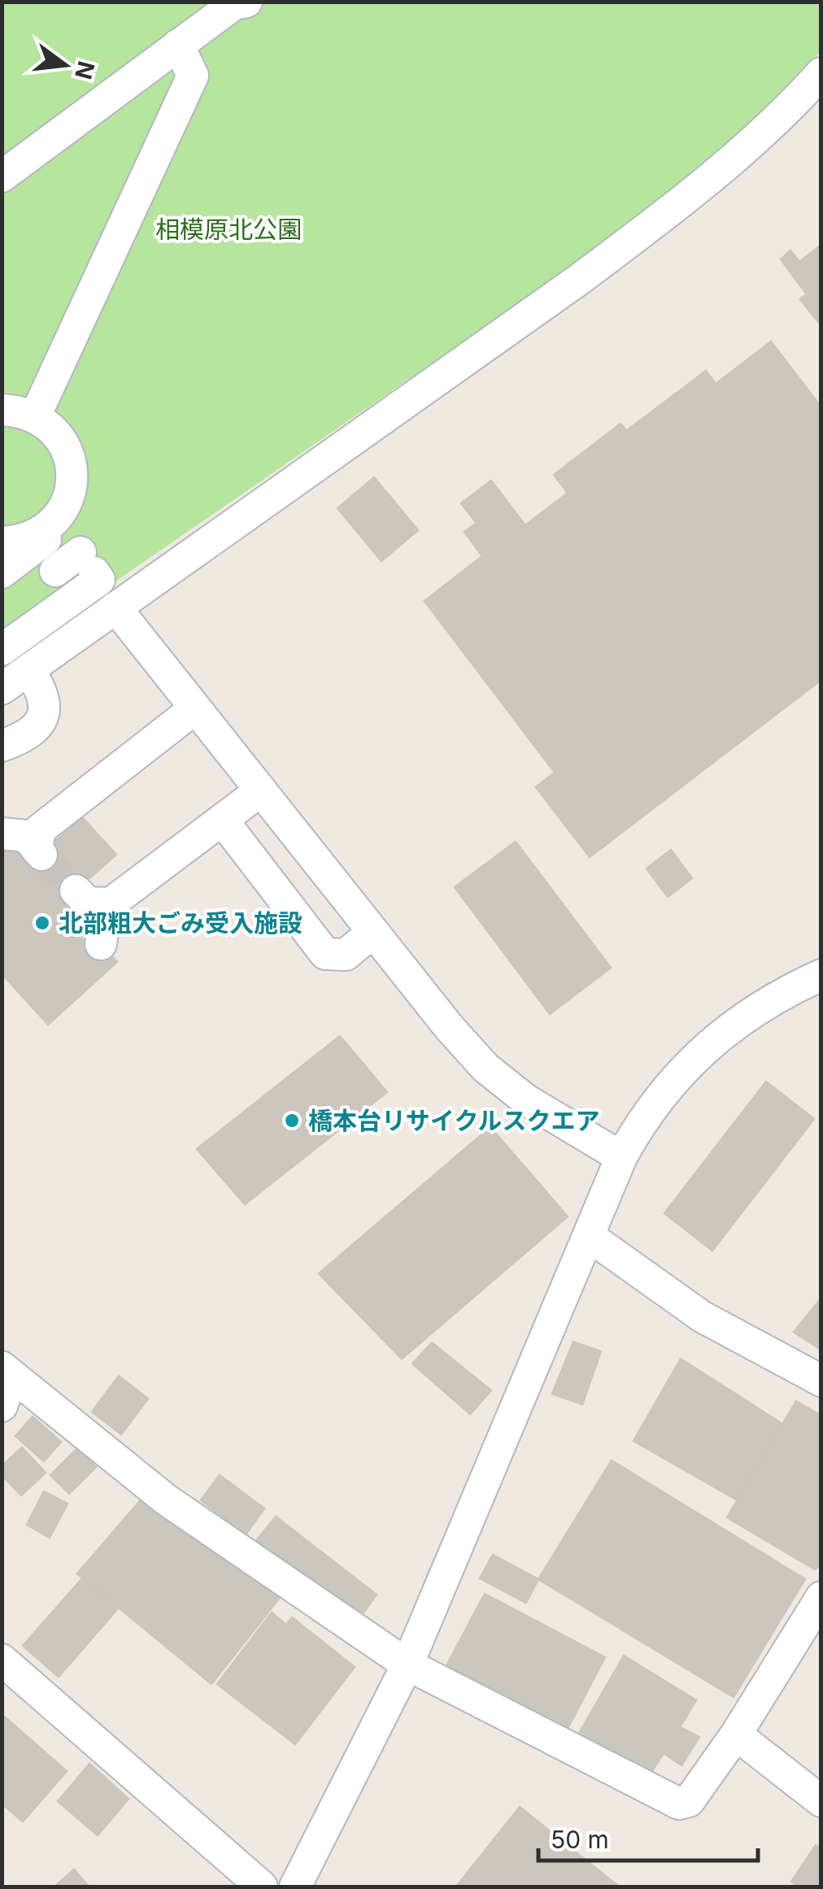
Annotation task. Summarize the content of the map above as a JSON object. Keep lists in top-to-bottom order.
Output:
{
  "parks": ["相模原北公園"],
  "places": ["北部粗大ごみ受入施設", "橋本台リサイクルスクエア"],
  "scale_bar": "50 m",
  "north": "right"
}
